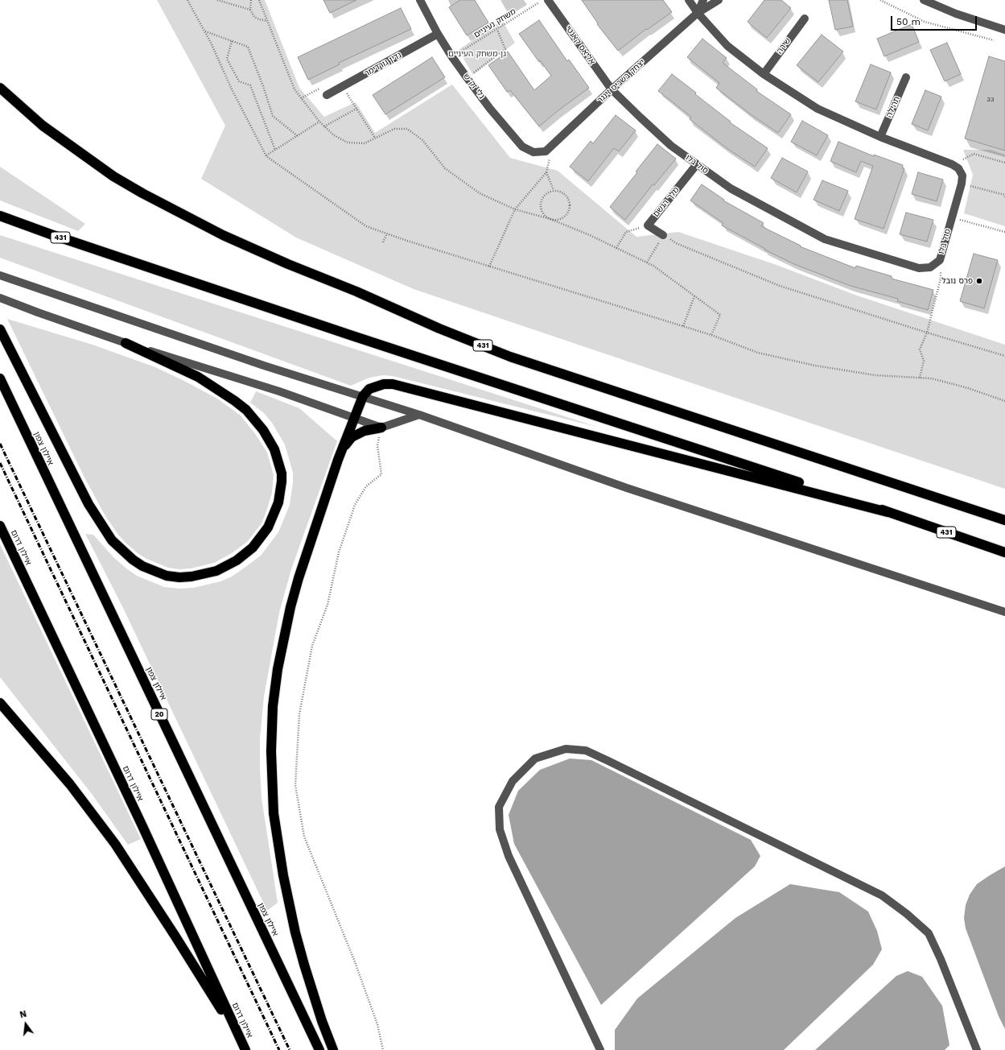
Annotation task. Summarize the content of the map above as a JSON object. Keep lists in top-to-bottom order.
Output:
{
  "streets": {
    "highway": [
      "431",
      "איילון צפון",
      "איילון דרום",
      "20"
    ],
    "street": [
      "אליאס קאנטי",
      "שירה",
      "נדין גורדימר",
      "יצחק בשביס זינגר",
      "נלי זק\"ש",
      "תהילה",
      "סול בלו",
      "מלך הגשם"
    ],
    "path": ["משחק נעיניים"]
  },
  "crossings": [
    ["משחק נעיניים", "נלי זק\"ש"],
    ["אליאס קאנטי", "יצחק בשביס זינגר"],
    ["אליאס קאנטי", "סול בלו"],
    ["שירה", "סול בלו"],
    ["נדין גורדימר", "נלי זק\"ש"],
    ["יצחק בשביס זינגר", "נלי זק\"ש"],
    ["יצחק בשביס זינגר", "סול בלו"],
    ["תהילה", "סול בלו"],
    ["סול בלו", "מלך הגשם"]
  ],
  "parks": ["גן משחק העיניים"],
  "places": ["פרס נובל"],
  "house_numbers": ["33"],
  "scale_bar": "50 m",
  "north": "top"
}
